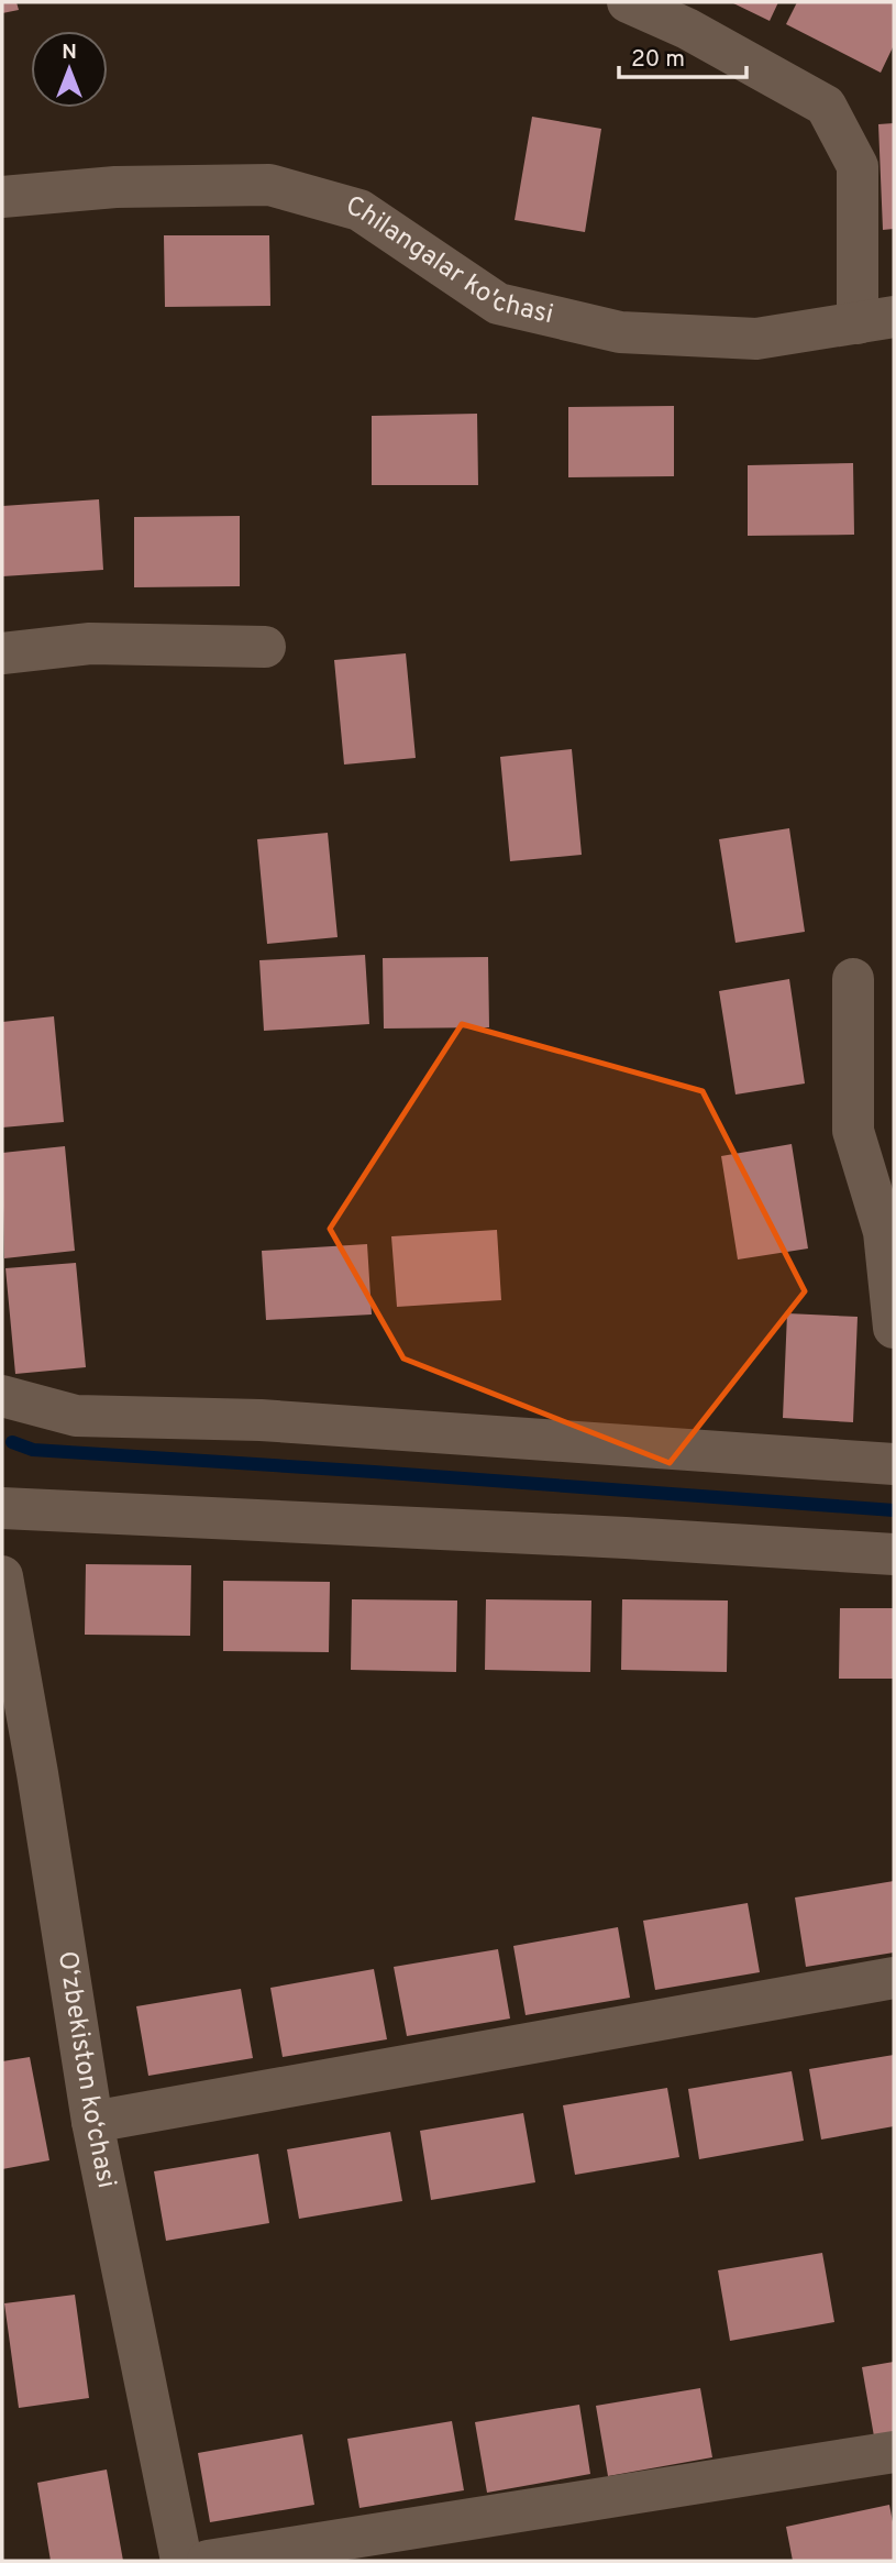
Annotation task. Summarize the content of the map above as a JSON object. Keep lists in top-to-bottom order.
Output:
{
  "streets": {
    "street": ["Chilangalar ko'chasi", "O‘zbekiston ko‘chasi"]
  },
  "scale_bar": "20 m",
  "north": "top"
}
